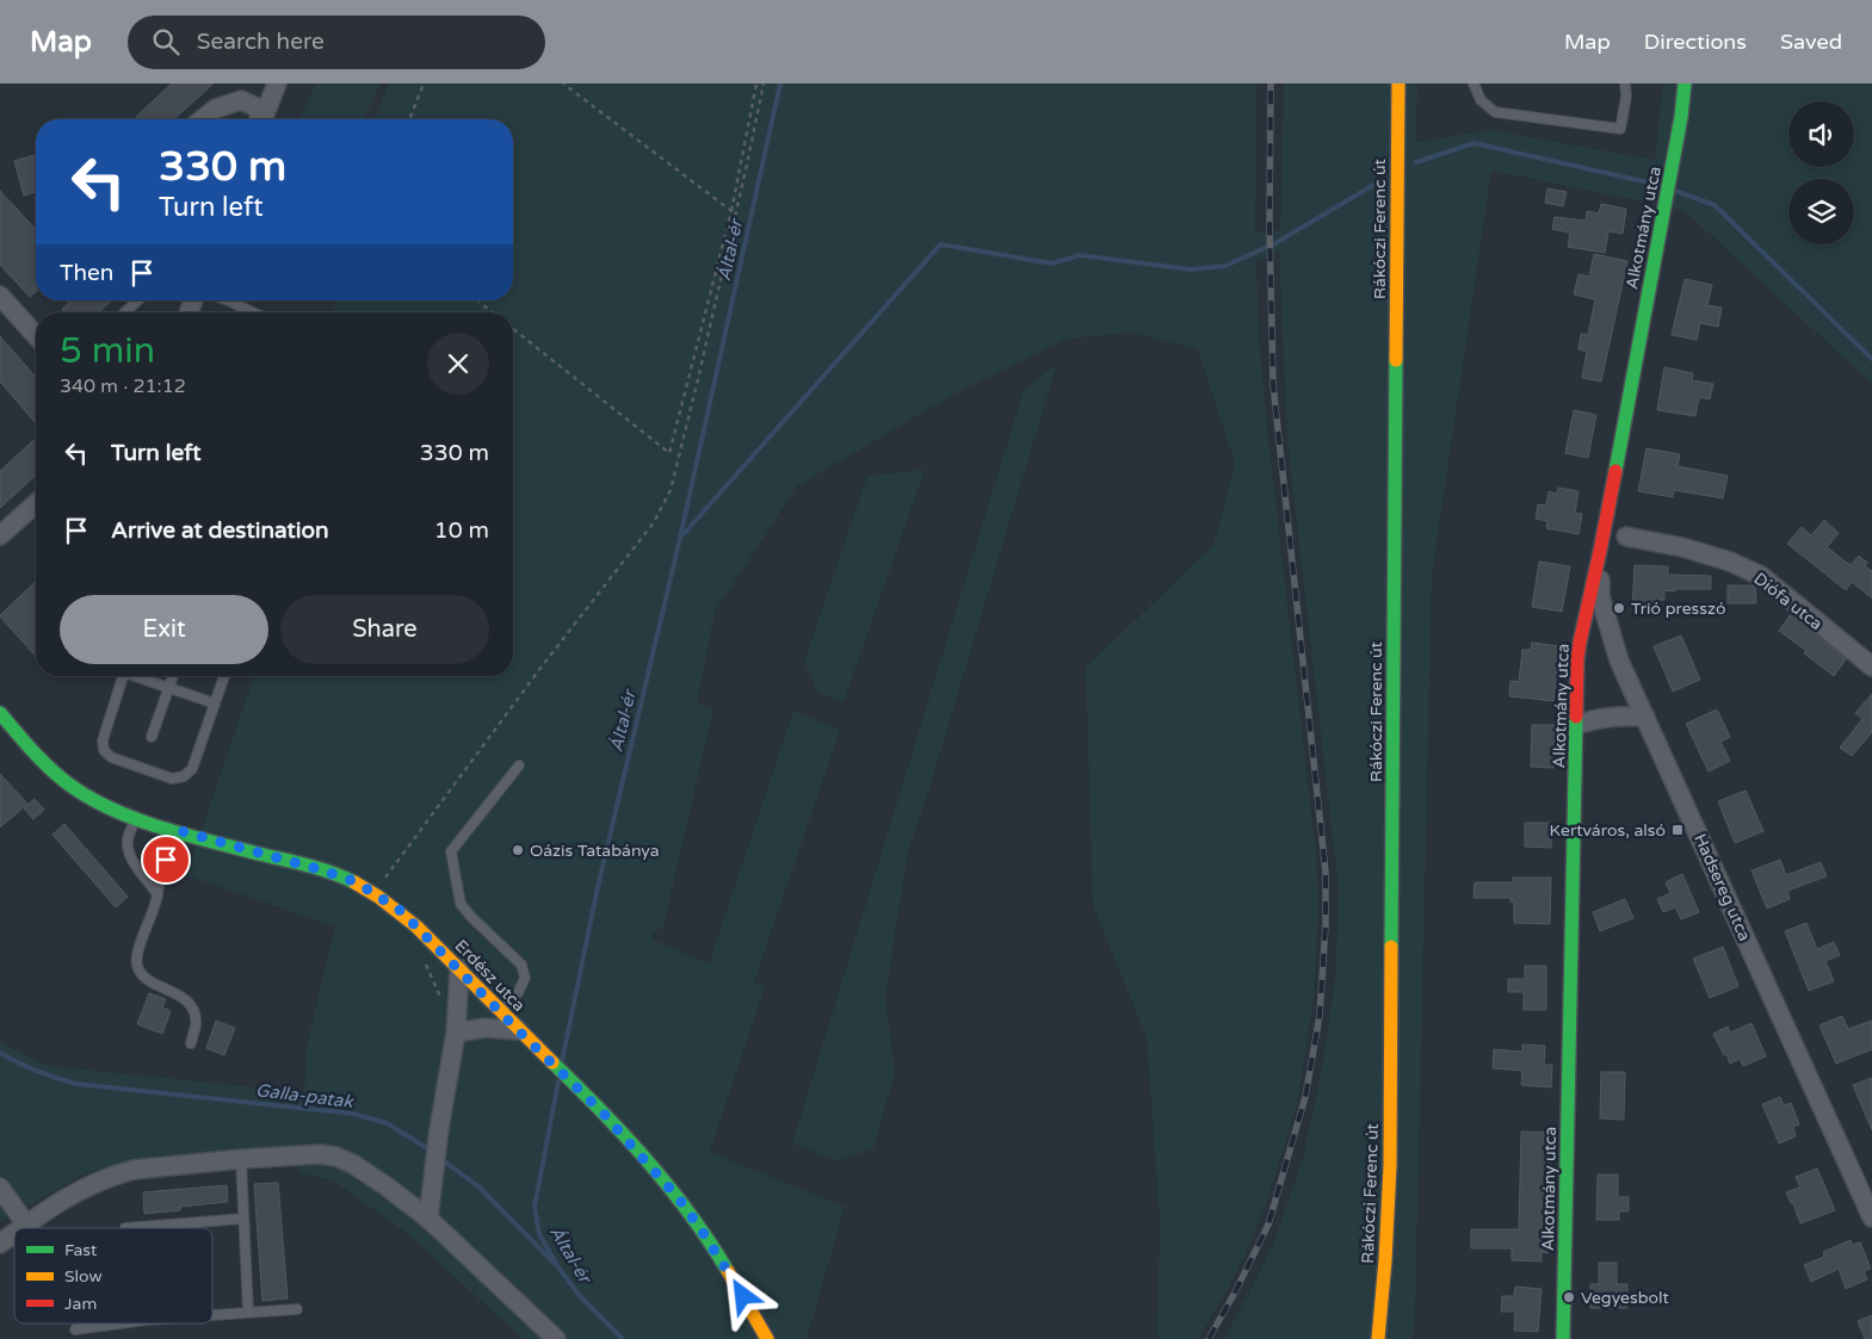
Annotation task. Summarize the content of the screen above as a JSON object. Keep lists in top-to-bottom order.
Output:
{
  "streets": {
    "street": [
      "Alkotmány utca",
      "Rákóczi Ferenc út",
      "Diófa utca",
      "Hadsereg utca",
      "Erdész utca"
    ]
  },
  "crossings": [
    ["Alkotmány utca", "Hadsereg utca"]
  ],
  "water": ["Által-ér", "Galla-patak"],
  "places": {
    "other": ["Trió presszó", "Oázis Tatabánya", "Vegyesbolt"],
    "transit": ["Kertváros, alsó"]
  },
  "legend": ["Fast", "Slow", "Jam"],
  "page": {
    "header": "Map",
    "search": "Search here",
    "nav": ["Map", "Directions", "Saved"],
    "turn": ["330 m", "Turn left"],
    "then": "Then",
    "heading": ["5 min", "340 m · 21:12"],
    "list": [
      {
        "name": "Turn left",
        "value": "330 m"
      },
      {
        "name": "Arrive at destination",
        "value": "10 m"
      }
    ],
    "buttons": ["Exit", "Share"]
  }
}
